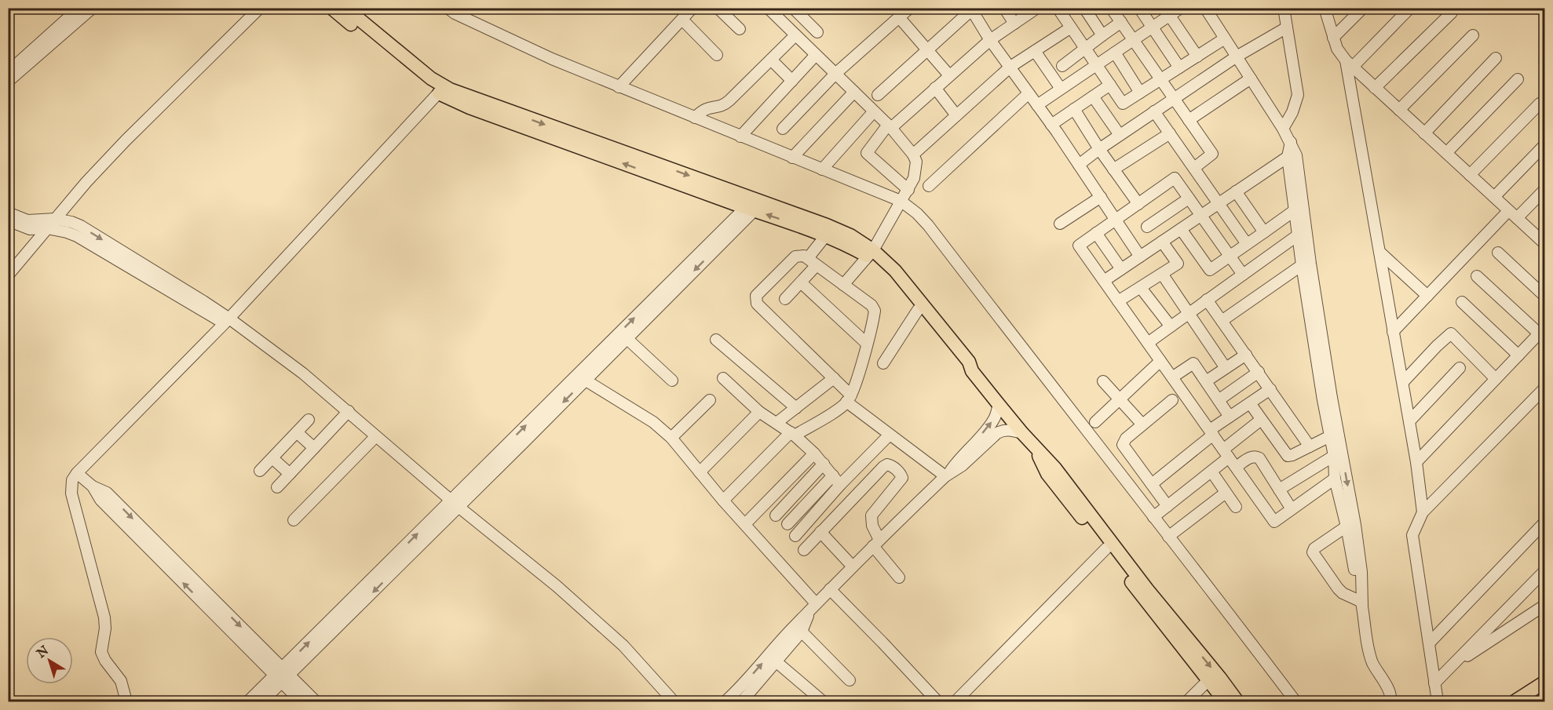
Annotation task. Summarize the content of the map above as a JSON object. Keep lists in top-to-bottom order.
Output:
{
  "north": "top left"
}
